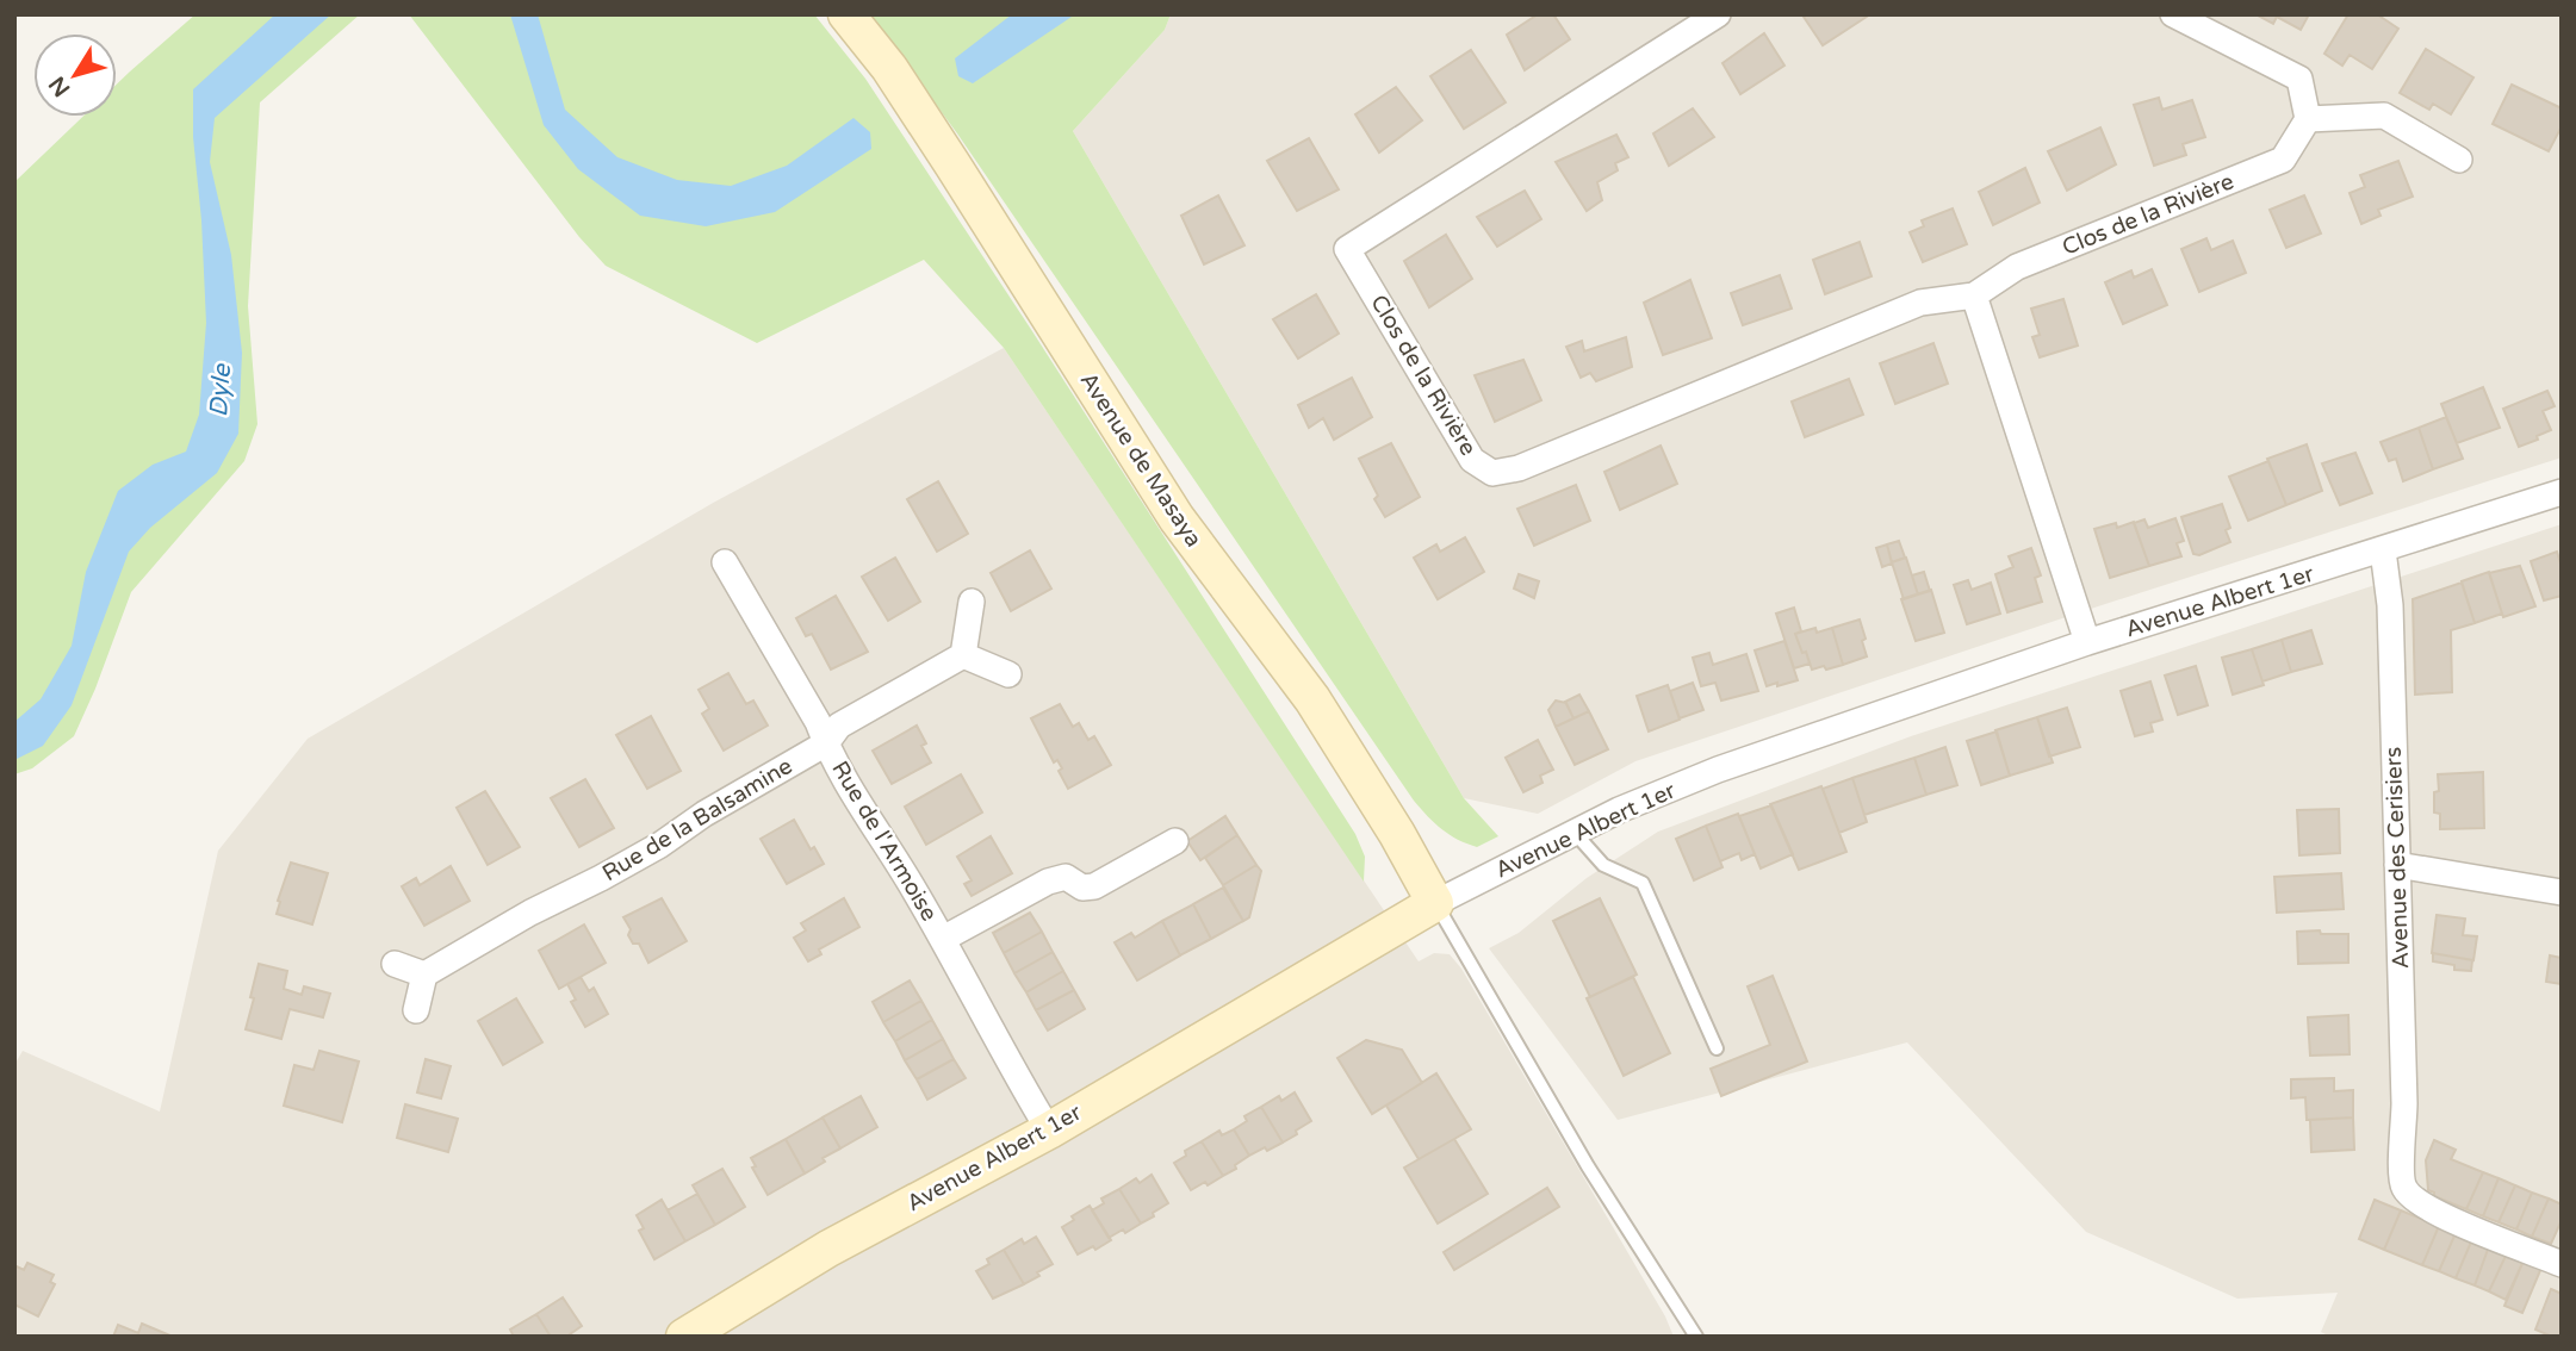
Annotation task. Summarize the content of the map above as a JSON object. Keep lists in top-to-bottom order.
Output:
{
  "streets": {
    "main road": ["Avenue de Masaya", "Avenue Albert 1er"],
    "street": [
      "Clos de la Rivière",
      "Rue de la Balsamine",
      "Rue de l'Armoise",
      "Avenue des Cerisiers"
    ]
  },
  "crossings": [
    ["Avenue de Masaya", "Avenue Albert 1er"],
    ["Avenue Albert 1er", "Rue de l'Armoise"],
    ["Avenue Albert 1er", "Avenue des Cerisiers"],
    ["Rue de la Balsamine", "Rue de l'Armoise"]
  ],
  "water": ["Dyle"],
  "north": "bottom left"
}
